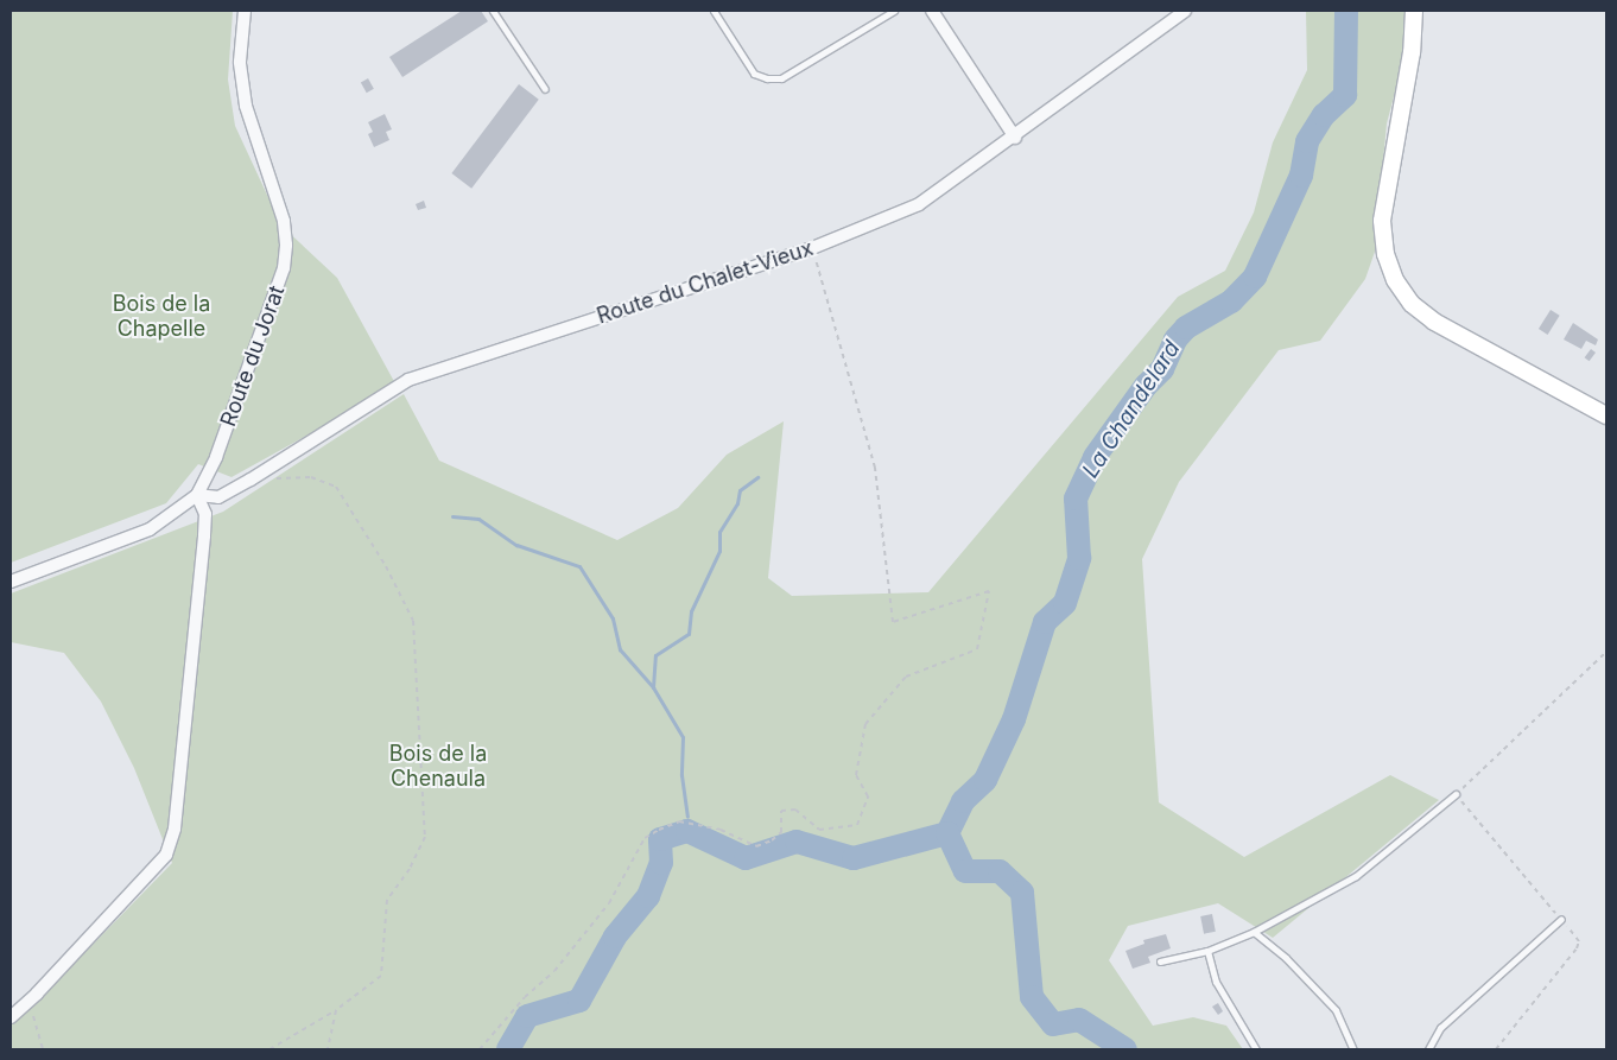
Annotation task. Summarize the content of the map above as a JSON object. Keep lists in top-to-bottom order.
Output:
{
  "streets": {
    "street": ["Route du Chalet-Vieux", "Route du Jorat"]
  },
  "crossings": [
    ["Route du Chalet-Vieux", "Route du Jorat"]
  ],
  "water": ["La Chandelard"],
  "parks": ["Bois de la Chapelle", "Bois de la Chenaula"]
}
